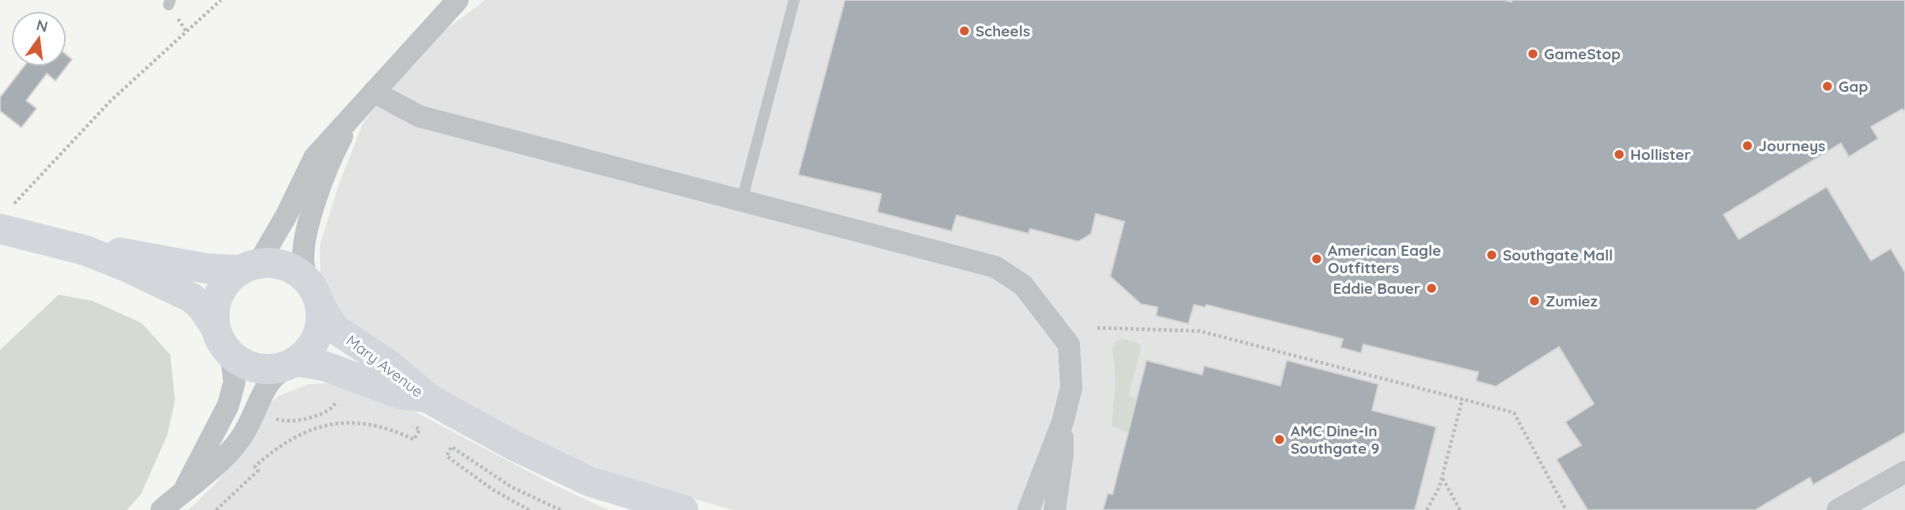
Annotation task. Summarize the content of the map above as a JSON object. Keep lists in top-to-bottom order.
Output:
{
  "streets": {
    "street": ["Mary Avenue"]
  },
  "places": [
    "Scheels",
    "GameStop",
    "Gap",
    "Journeys",
    "Hollister",
    "Southgate Mall",
    "American Eagle Outfitters",
    "Eddie Bauer",
    "Zumiez",
    "AMC Dine-In Southgate 9"
  ],
  "north": "top"
}
